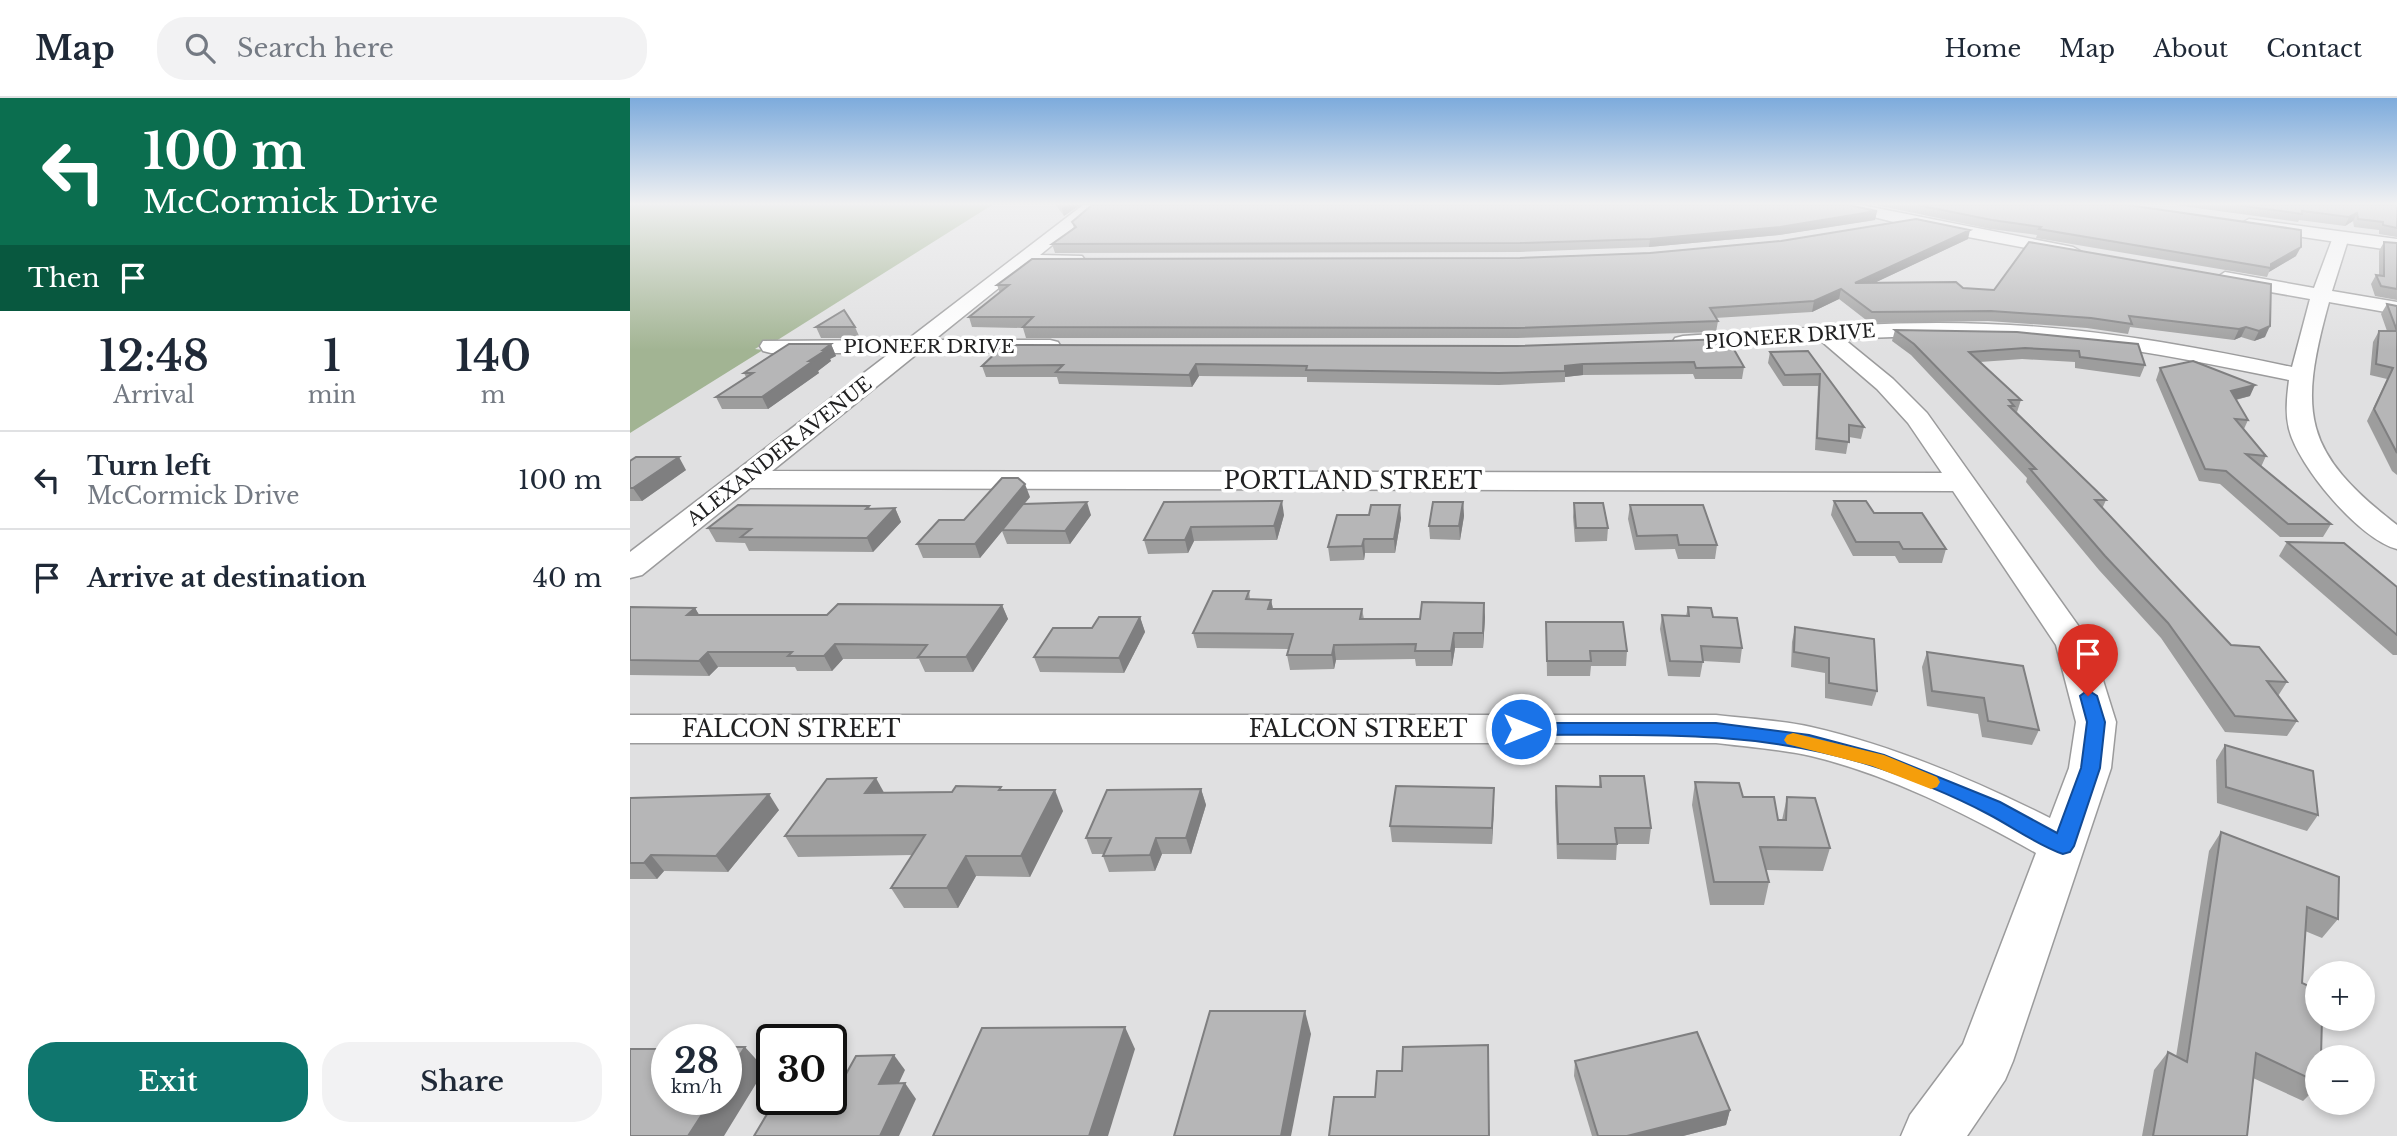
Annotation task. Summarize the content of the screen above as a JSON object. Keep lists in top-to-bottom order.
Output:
{
  "streets": {
    "street": [
      "PIONEER DRIVE",
      "ALEXANDER AVENUE",
      "PORTLAND STREET",
      "FALCON STREET"
    ]
  },
  "crossings": [
    ["PIONEER DRIVE", "ALEXANDER AVENUE"],
    ["ALEXANDER AVENUE", "PORTLAND STREET"]
  ],
  "page": {
    "header": "Map",
    "search": "Search here",
    "nav": [
      "Home",
      "Map",
      "About",
      "Contact"
    ],
    "turn": ["100 m", "McCormick Drive"],
    "then": "Then",
    "eta": [
      "12:48",
      "Arrival",
      "1",
      "min",
      "140",
      "m"
    ],
    "list": [
      {
        "name": "Turn left",
        "note": "McCormick Drive",
        "value": "100 m"
      },
      {
        "name": "Arrive at destination",
        "value": "40 m"
      }
    ],
    "map_buttons": ["+", "−"],
    "speed": "28 km/h",
    "limit": "30",
    "buttons": ["Exit", "Share"]
  }
}
